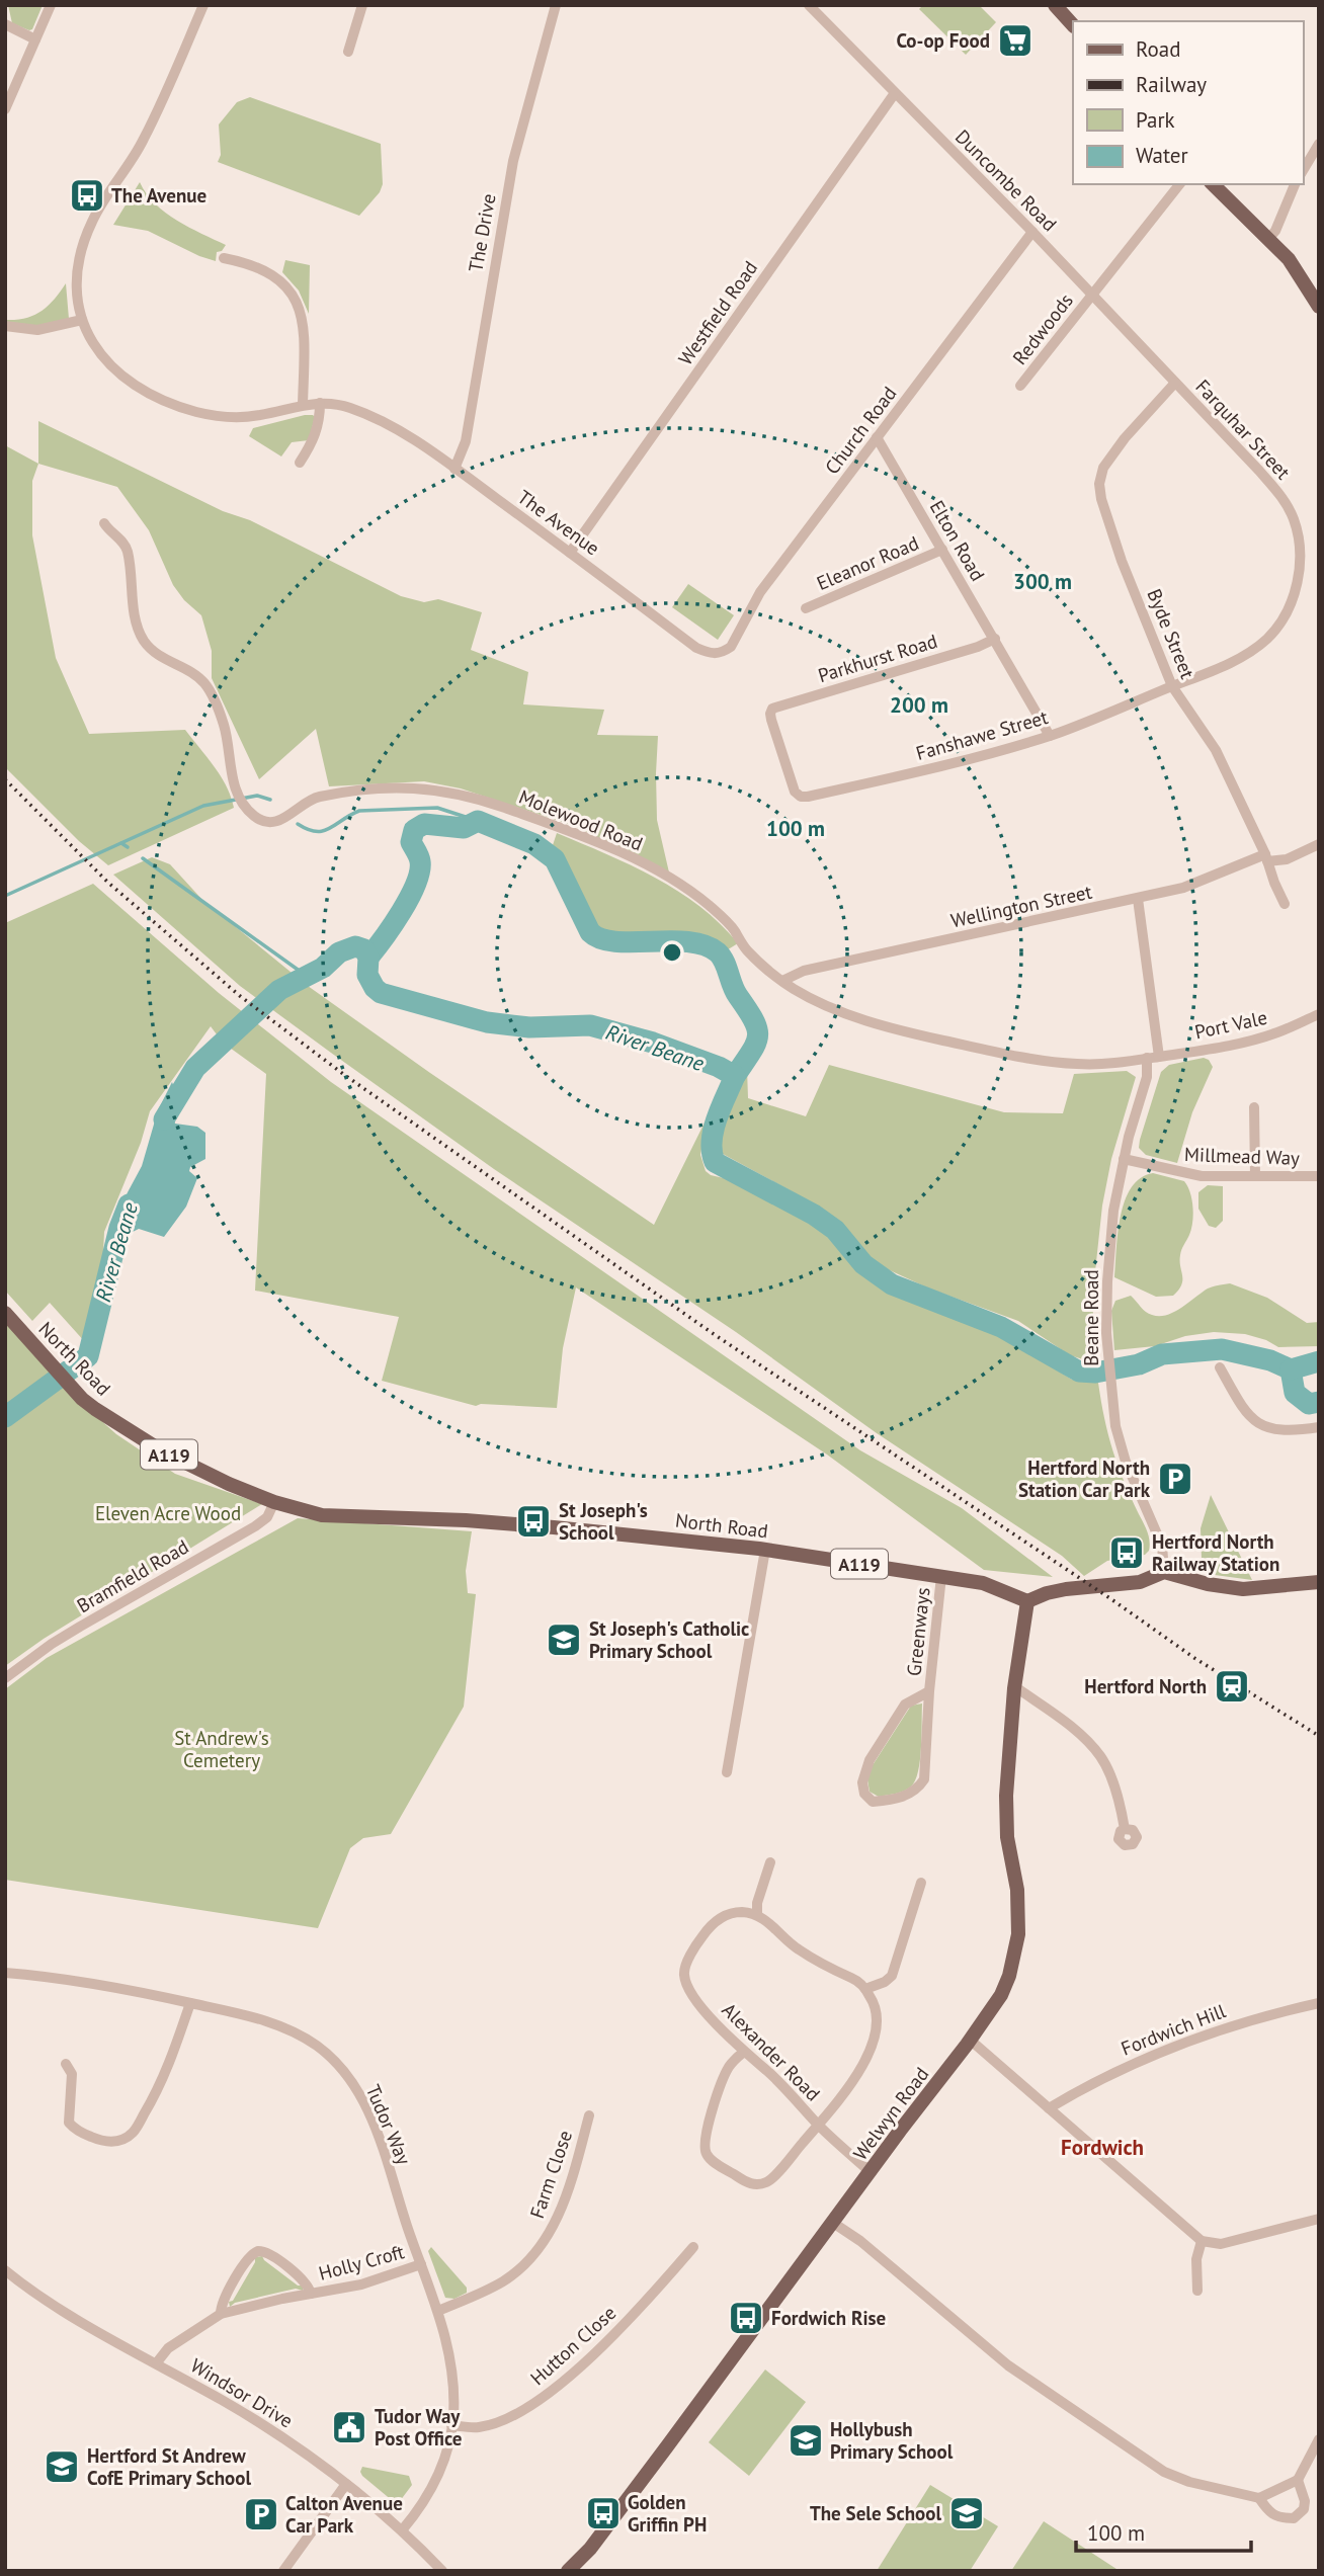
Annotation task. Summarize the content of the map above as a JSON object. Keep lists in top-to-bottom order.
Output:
{
  "streets": {
    "main road": ["North Road", "A119", "Welwyn Road"],
    "street": [
      "Duncombe Road",
      "The Drive",
      "Westfield Road",
      "Redwoods",
      "Farquhar Street",
      "Church Road",
      "The Avenue",
      "Elton Road",
      "Eleanor Road",
      "Byde Street",
      "Parkhurst Road",
      "Fanshawe Street",
      "Molewood Road",
      "Wellington Street",
      "Port Vale",
      "Millmead Way",
      "Beane Road",
      "Bramfield Road",
      "Greenways",
      "Fordwich Hill",
      "Alexander Road",
      "Tudor Way",
      "Farm Close",
      "Holly Croft",
      "Hutton Close",
      "Windsor Drive"
    ]
  },
  "crossings": [
    ["Duncombe Road", "Westfield Road"],
    ["Duncombe Road", "Redwoods"],
    ["Duncombe Road", "Farquhar Street"],
    ["Duncombe Road", "Church Road"],
    ["Duncombe Road", "Byde Street"],
    ["The Drive", "The Avenue"],
    ["Westfield Road", "The Avenue"],
    ["Farquhar Street", "Byde Street"],
    ["Farquhar Street", "Fanshawe Street"],
    ["Church Road", "The Avenue"],
    ["Church Road", "Elton Road"],
    ["Elton Road", "Eleanor Road"],
    ["Elton Road", "Parkhurst Road"],
    ["Elton Road", "Fanshawe Street"],
    ["Byde Street", "Fanshawe Street"],
    ["Byde Street", "Wellington Street"],
    ["Parkhurst Road", "Fanshawe Street"],
    ["Molewood Road", "Wellington Street"],
    ["Molewood Road", "Port Vale"],
    ["Molewood Road", "Beane Road"],
    ["Wellington Street", "Beane Road"],
    ["Port Vale", "Beane Road"],
    ["Millmead Way", "Beane Road"],
    ["North Road", "Bramfield Road"],
    ["North Road", "Greenways"],
    ["North Road", "Welwyn Road"],
    ["Alexander Road", "Welwyn Road"],
    ["Tudor Way", "Farm Close"],
    ["Tudor Way", "Holly Croft"],
    ["Tudor Way", "Hutton Close"],
    ["Tudor Way", "Windsor Drive"],
    ["Holly Croft", "Windsor Drive"]
  ],
  "districts": ["Fordwich"],
  "water": ["River Beane"],
  "parks": ["Eleven Acre Wood", "St Andrew's Cemetery"],
  "places": {
    "supermarket": ["Co-op Food"],
    "bus stop": [
      "The Avenue",
      "St Joseph's School",
      "Hertford North Railway Station",
      "Fordwich Rise",
      "Golden Griffin PH"
    ],
    "parking": ["Hertford North Station Car Park", "Calton Avenue Car Park"],
    "school or university": [
      "St Joseph's Catholic Primary School",
      "Hollybush Primary School",
      "Hertford St Andrew CofE Primary School",
      "The Sele School"
    ],
    "station": ["Hertford North"],
    "public building": ["Tudor Way Post Office"]
  },
  "legend": [
    "Road",
    "Railway",
    "Park",
    "Water"
  ],
  "scale_bar": "100 m",
  "rings": ["300 m", "200 m", "100 m"]
}
